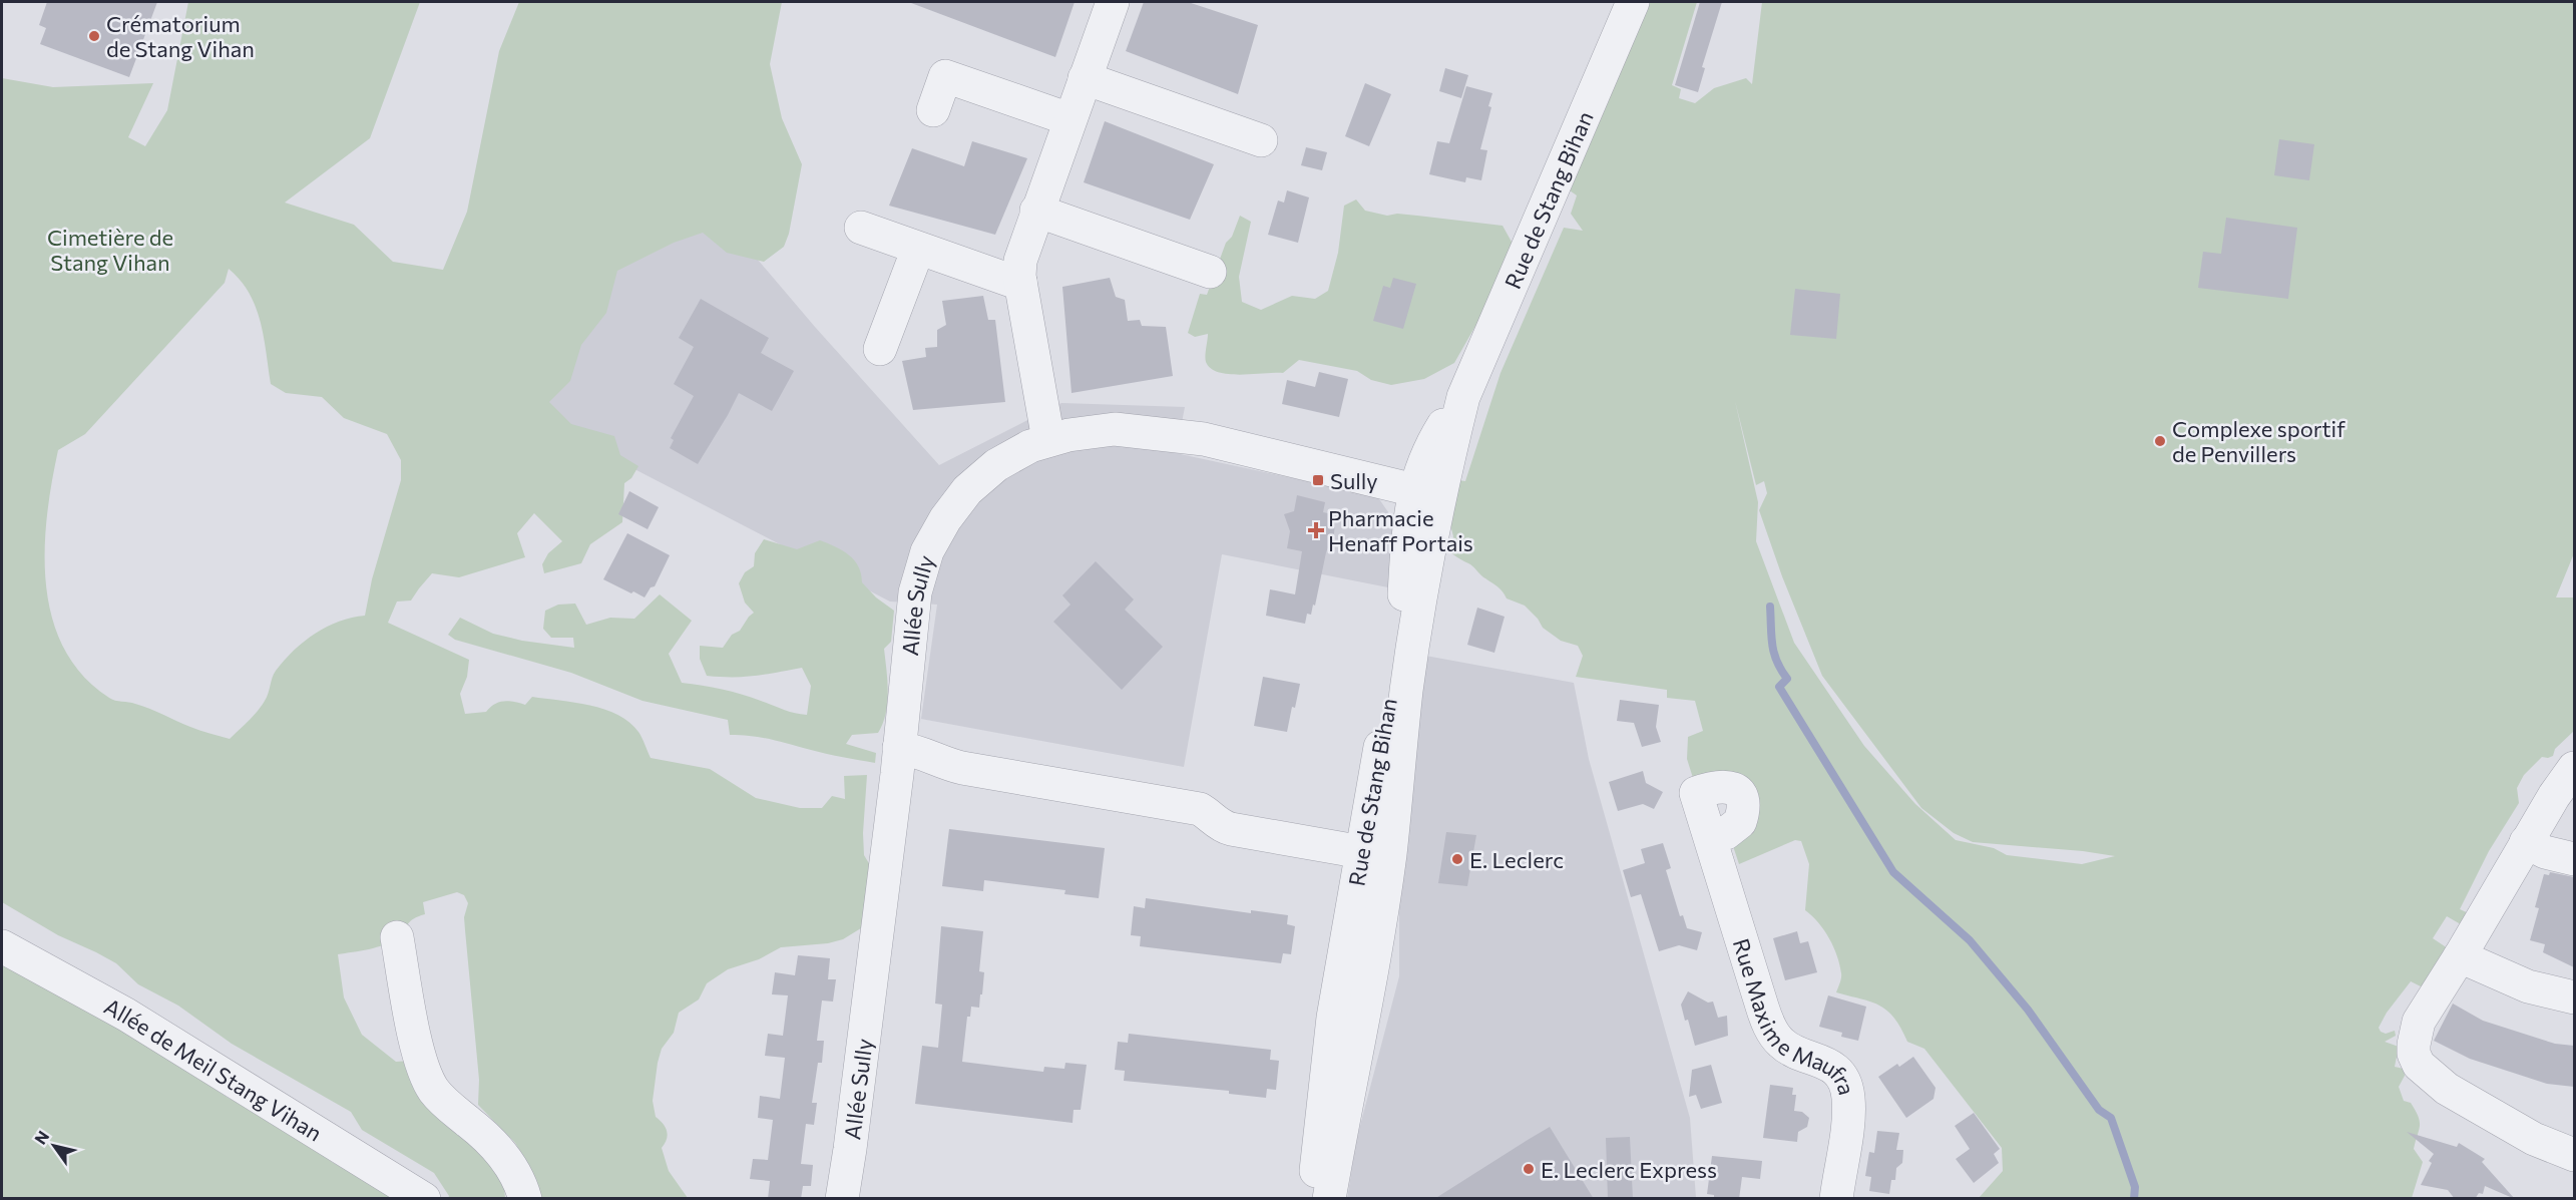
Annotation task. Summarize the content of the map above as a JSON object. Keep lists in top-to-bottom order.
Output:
{
  "streets": {
    "street": [
      "Rue de Stang Bihan",
      "Allée Sully",
      "Rue Maxime Maufra",
      "Allée de Meil Stang Vihan"
    ]
  },
  "crossings": [
    ["Rue de Stang Bihan", "Allée Sully"]
  ],
  "parks": ["Cimetière de Stang Vihan"],
  "places": {
    "other": [
      "Crématorium de Stang Vihan",
      "Complexe sportif de Penvillers",
      "E. Leclerc",
      "E. Leclerc Express"
    ],
    "transit": ["Sully"],
    "health": ["Pharmacie Henaff Portais"]
  },
  "north": "top left"
}
